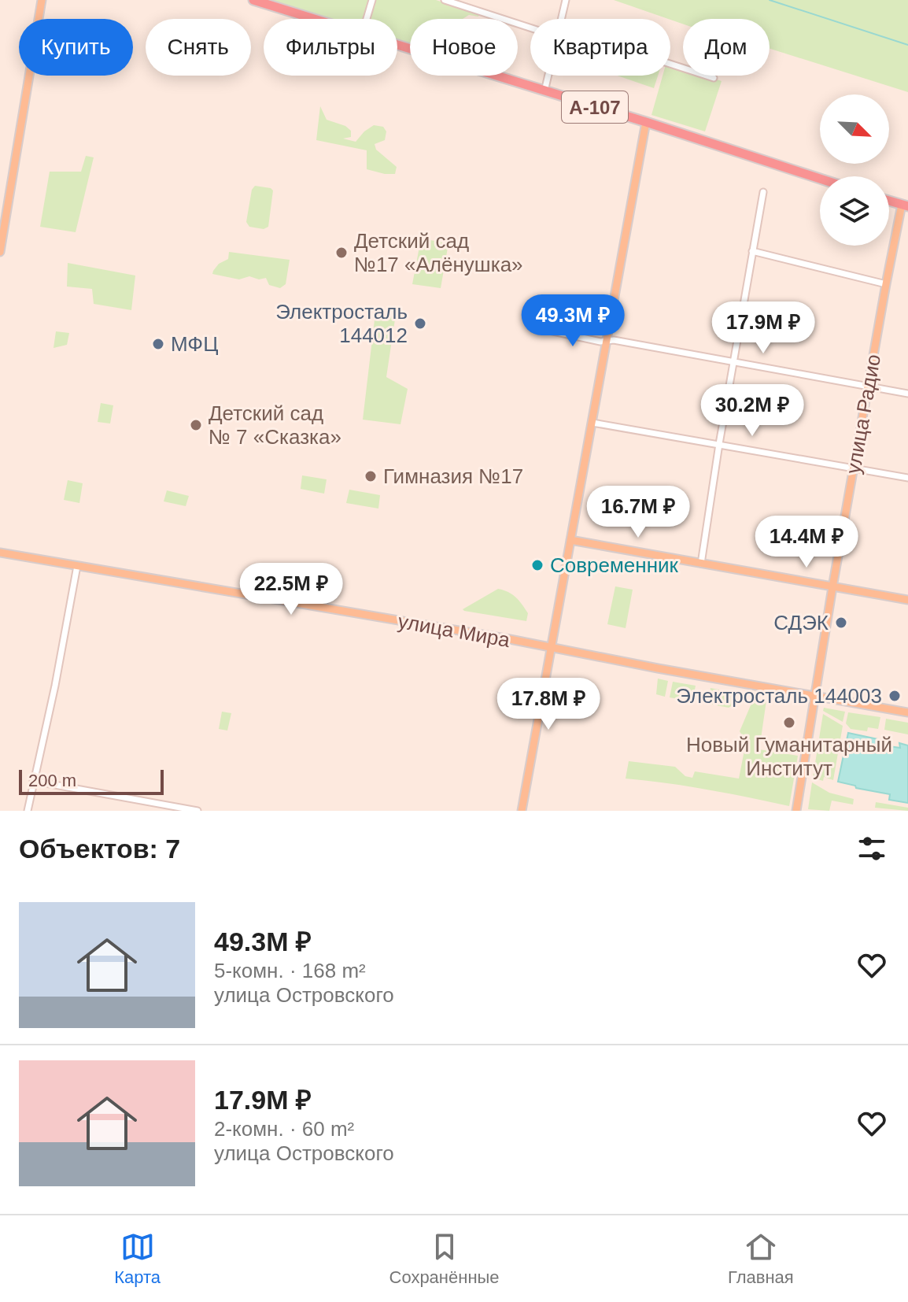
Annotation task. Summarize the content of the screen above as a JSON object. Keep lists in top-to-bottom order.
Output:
{
  "streets": {
    "highway": ["А-107"],
    "main road": ["улица Радио", "улица Мира"]
  },
  "crossings": [
    ["улица Радио", "улица Мира"]
  ],
  "places": [
    "Детский сад №17 «Алёнушка»",
    "Электросталь 144012",
    "МФЦ",
    "Детский сад № 7 «Сказка»",
    "Гимназия №17",
    "Современник",
    "СДЭК",
    "Электросталь 144003",
    "Новый Гуманитарный Институт"
  ],
  "scale_bar": "200 m",
  "north": "bottom right",
  "page": {
    "chip": [
      "Купить",
      "Снять",
      "Фильтры",
      "Новое",
      "Квартира",
      "Дом"
    ],
    "price": [
      "49.3M ₽",
      "17.9M ₽",
      "30.2M ₽",
      "16.7M ₽",
      "14.4M ₽",
      "22.5M ₽",
      "17.8M ₽"
    ],
    "scale": "200 m",
    "heading": "Объектов: 7",
    "list": [
      {
        "name": "49.3M ₽",
        "note": "5-комн. · 168 m² · улица Островского"
      },
      {
        "name": "17.9M ₽",
        "note": "2-комн. · 60 m² · улица Островского"
      }
    ],
    "tabs": ["Карта", "Сохранённые", "Главная"]
  }
}
